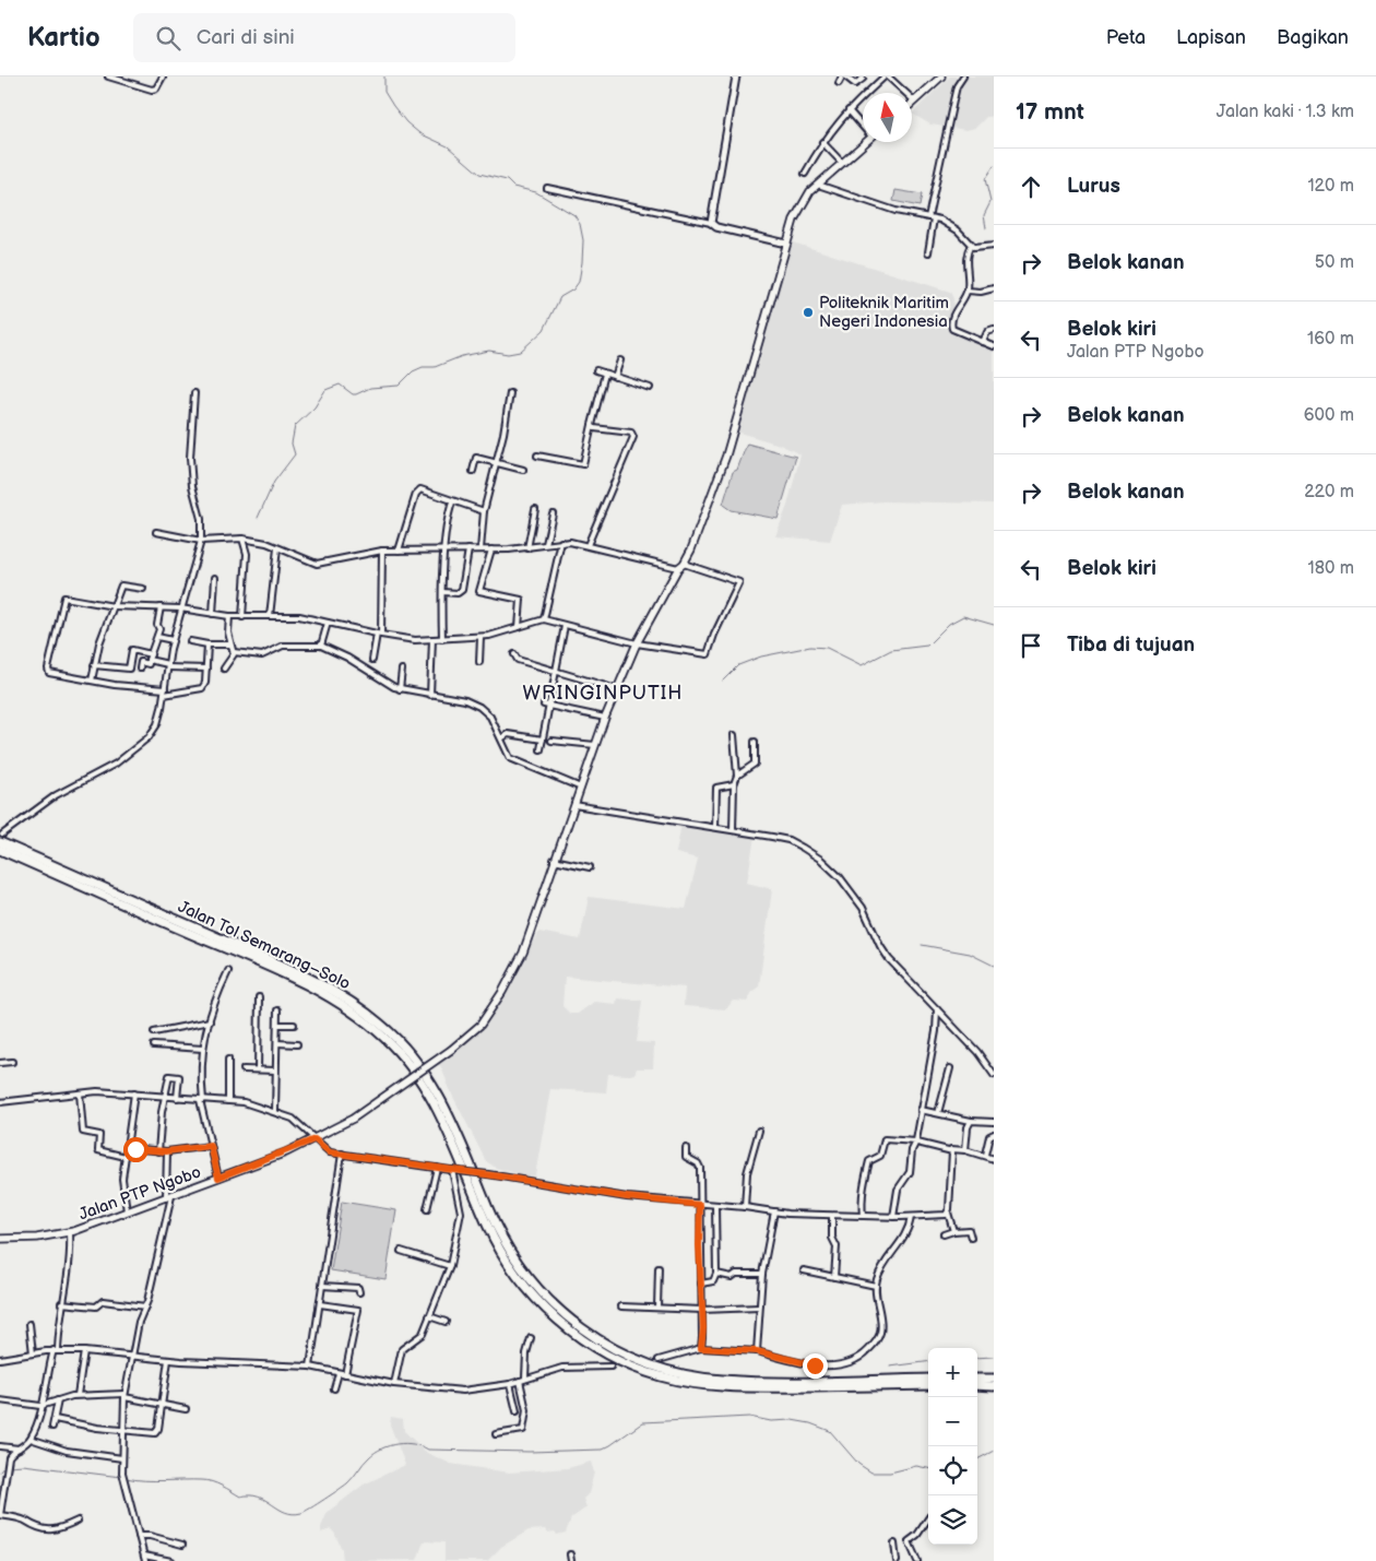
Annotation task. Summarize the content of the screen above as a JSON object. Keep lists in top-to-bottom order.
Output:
{
  "streets": {
    "highway": ["Jalan Tol Semarang–Solo"],
    "main road": ["Jalan PTP Ngobo"]
  },
  "districts": ["WRINGINPUTIH"],
  "places": ["Politeknik Maritim Negeri Indonesia"],
  "north": "top",
  "page": {
    "header": "Kartio",
    "search": "Cari di sini",
    "nav": ["Peta", "Lapisan", "Bagikan"],
    "heading": ["17 mnt", "Jalan kaki · 1.3 km"],
    "list": [
      ["Lurus", "120 m"],
      ["Belok kanan", "50 m"],
      ["Belok kiri", "Jalan PTP Ngobo", "160 m"],
      ["Belok kanan", "600 m"],
      ["Belok kanan", "220 m"],
      ["Belok kiri", "180 m"],
      "Tiba di tujuan"
    ],
    "map_buttons": ["+", "−"]
  }
}
